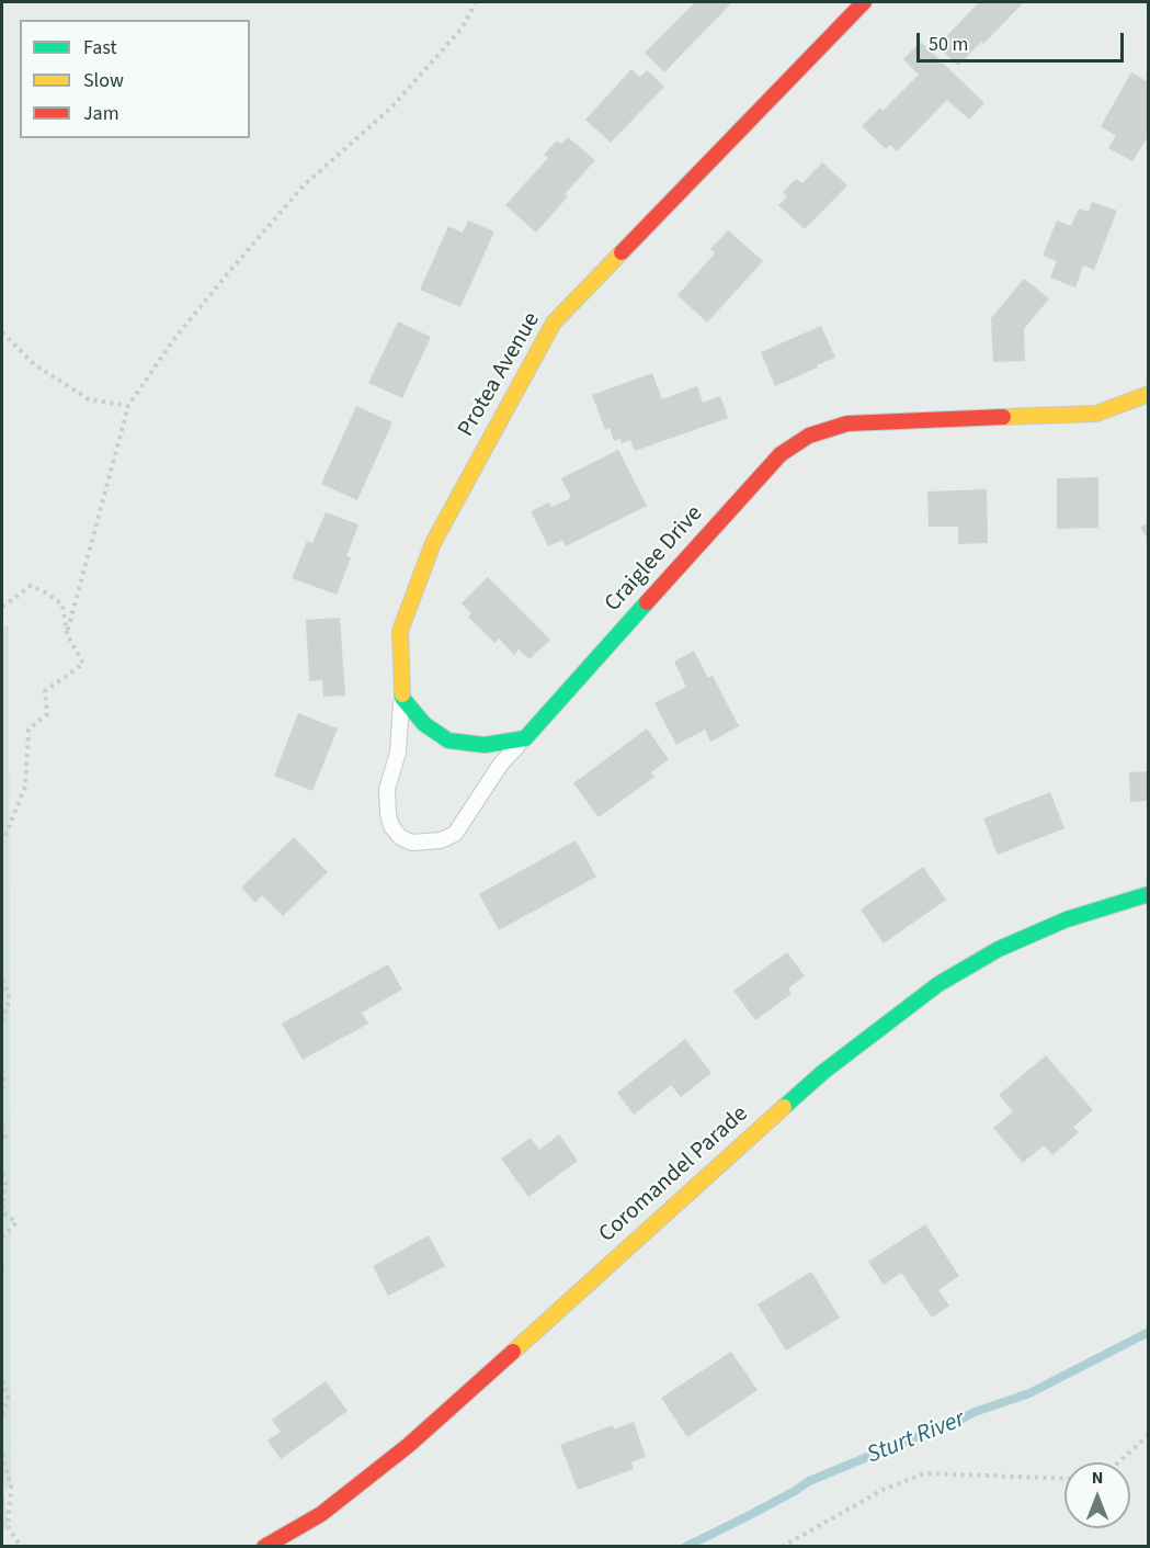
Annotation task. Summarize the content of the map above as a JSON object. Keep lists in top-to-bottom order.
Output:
{
  "streets": {
    "street": ["Protea Avenue", "Craiglee Drive", "Coromandel Parade"]
  },
  "crossings": [
    ["Protea Avenue", "Craiglee Drive"]
  ],
  "water": ["Sturt River"],
  "legend": ["Fast", "Slow", "Jam"],
  "scale_bar": "50 m",
  "north": "top"
}
